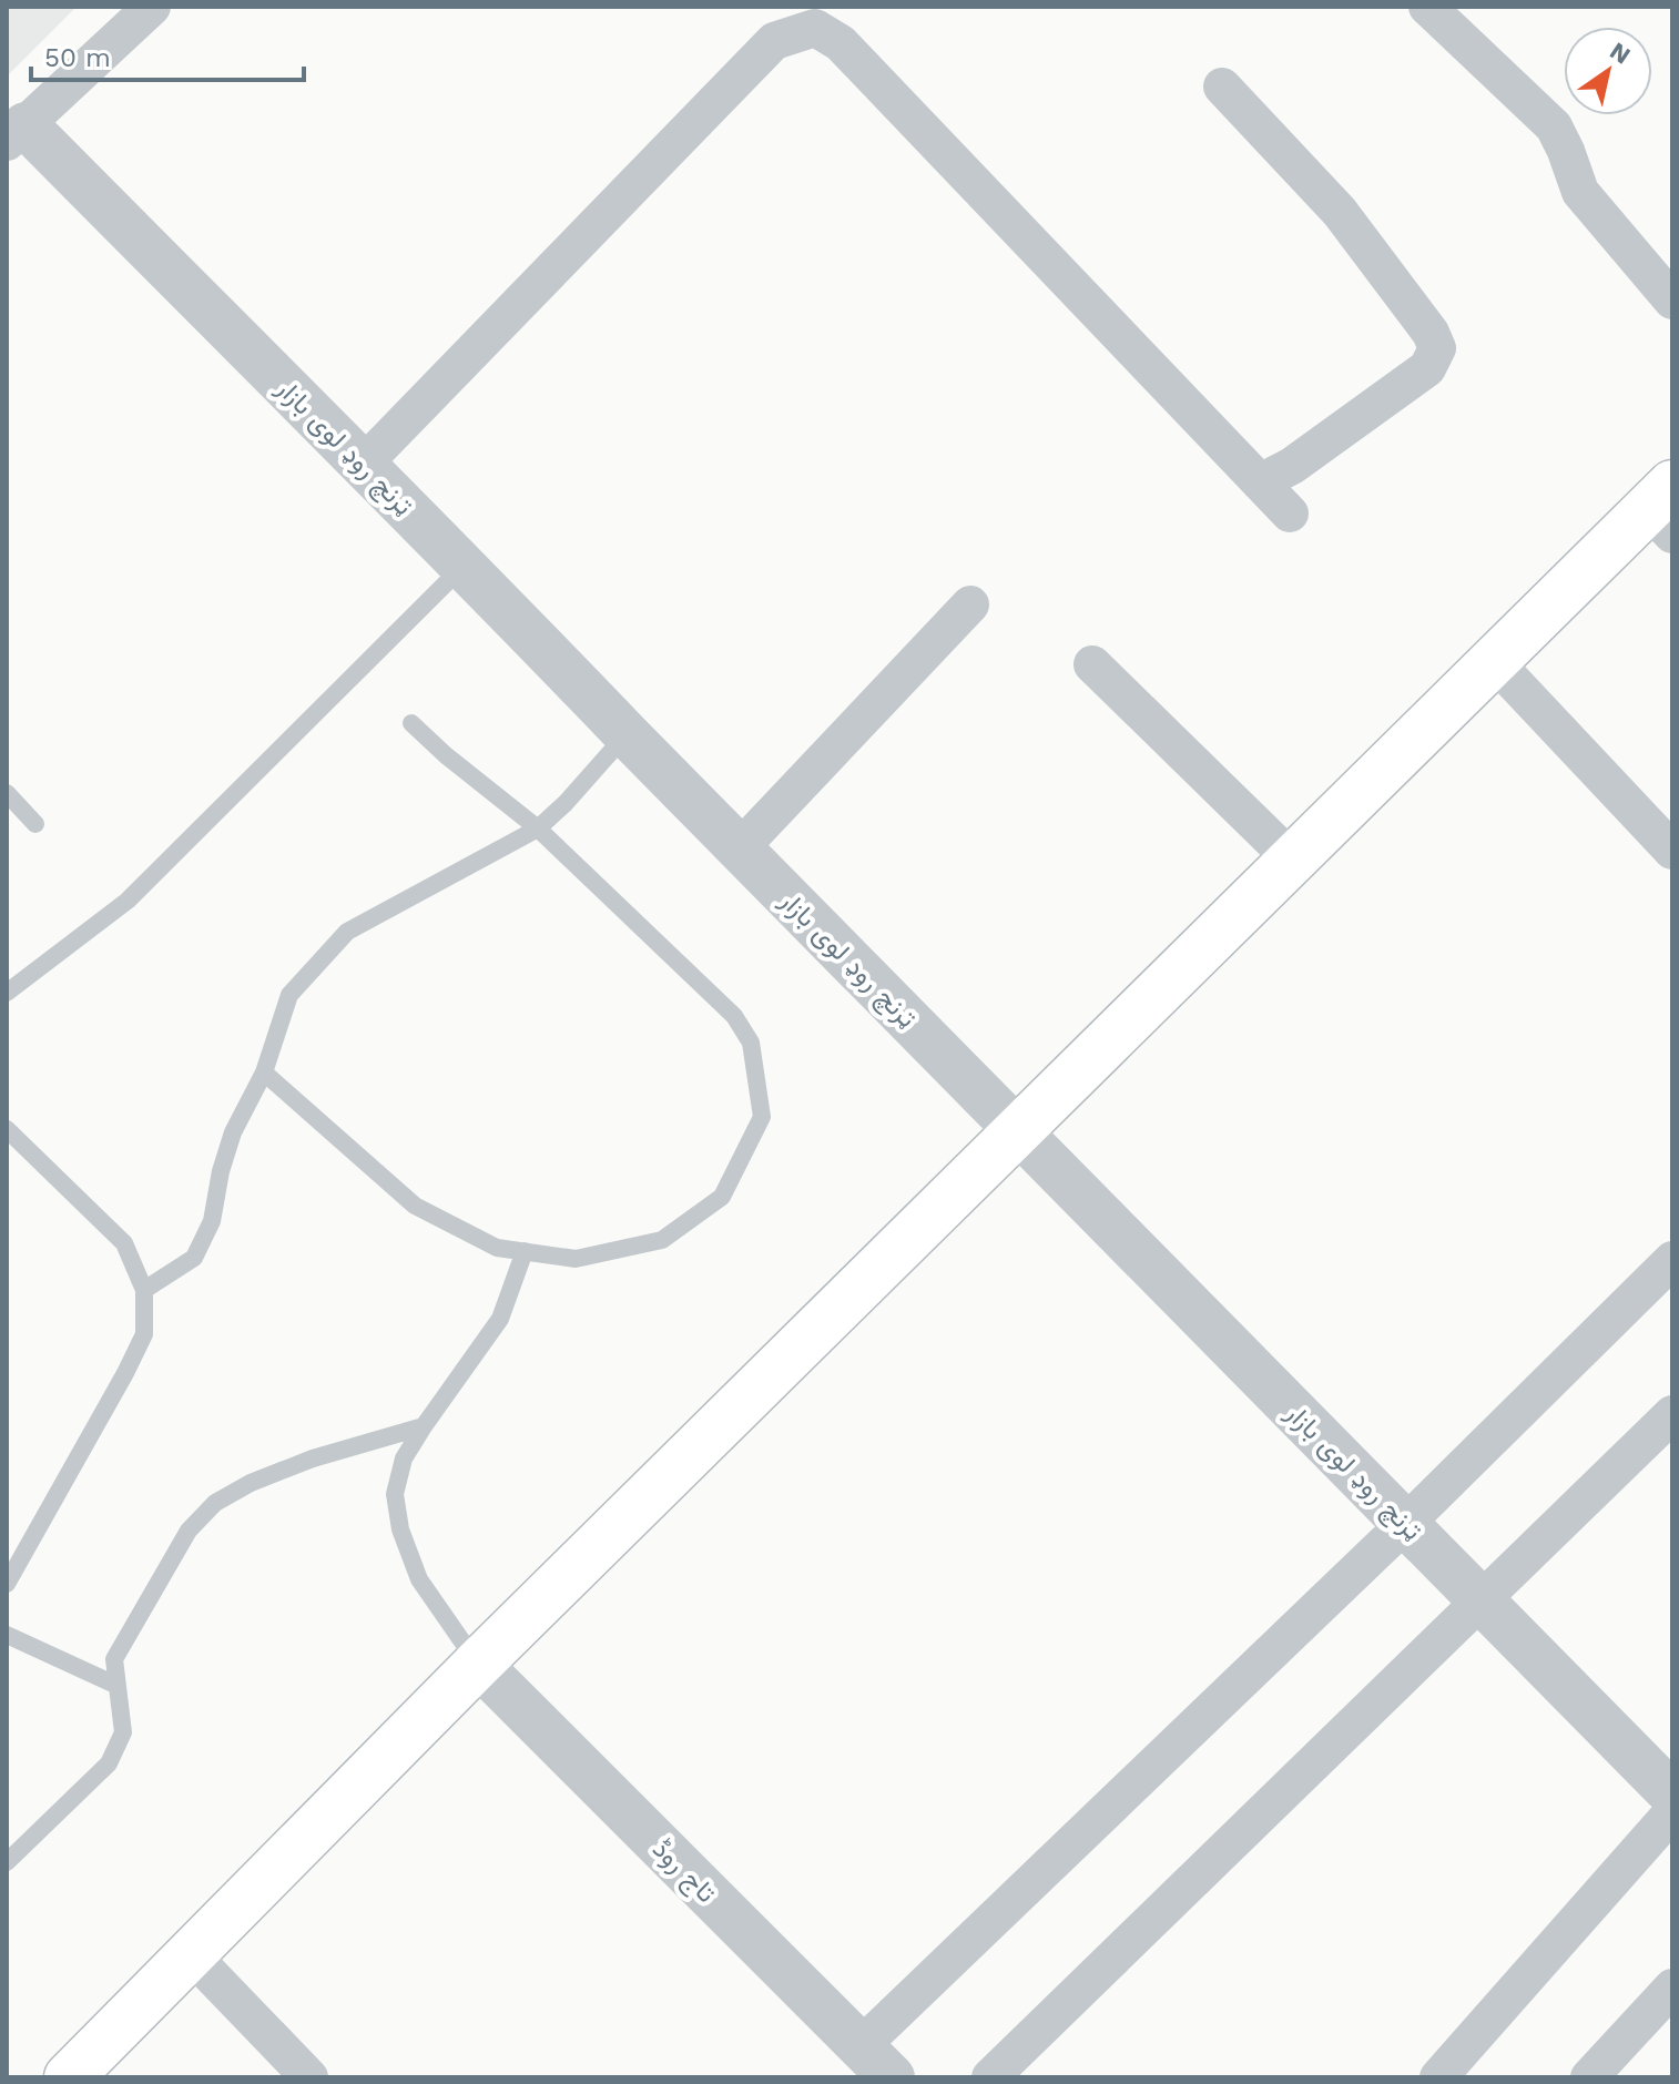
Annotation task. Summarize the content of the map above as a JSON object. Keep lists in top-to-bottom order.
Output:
{
  "streets": {
    "street": ["ټرنچ روډ لوی بازار", "تاج روڈ"]
  },
  "scale_bar": "50 m",
  "north": "top right"
}
